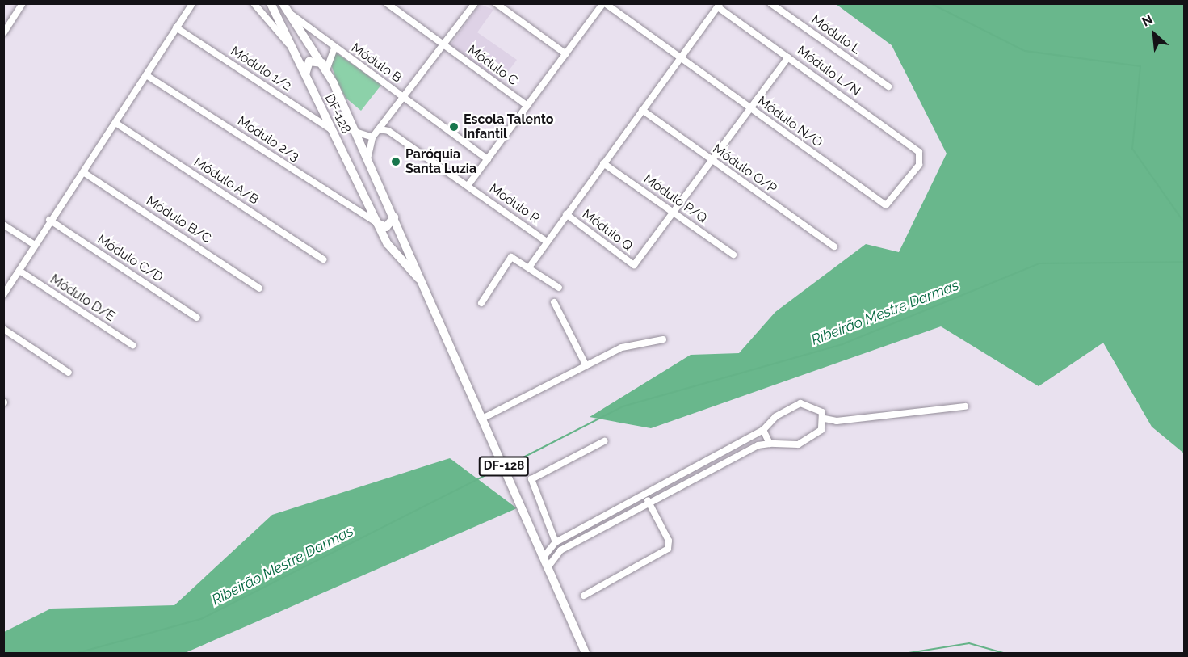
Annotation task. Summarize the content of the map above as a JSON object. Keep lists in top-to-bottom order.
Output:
{
  "streets": {
    "main road": ["DF-128"],
    "street": [
      "Módulo L",
      "Módulo B",
      "Módulo C",
      "Módulo 1/2",
      "Módulo L/N",
      "Módulo N/O",
      "Módulo 2/3",
      "Módulo O/P",
      "Módulo A/B",
      "Módulo P/Q",
      "Módulo R",
      "Módulo B/C",
      "Módulo Q",
      "Módulo C/D",
      "Módulo D/E"
    ]
  },
  "crossings": [
    ["Módulo B", "DF-128"],
    ["Módulo 1/2", "DF-128"],
    ["Módulo L/N", "Módulo N/O"],
    ["DF-128", "Módulo 2/3"],
    ["Módulo P/Q", "Módulo Q"]
  ],
  "water": ["Ribeirão Mestre Darmas"],
  "places": ["Escola Talento Infantil", "Paróquia Santa Luzia"],
  "north": "top left"
}
